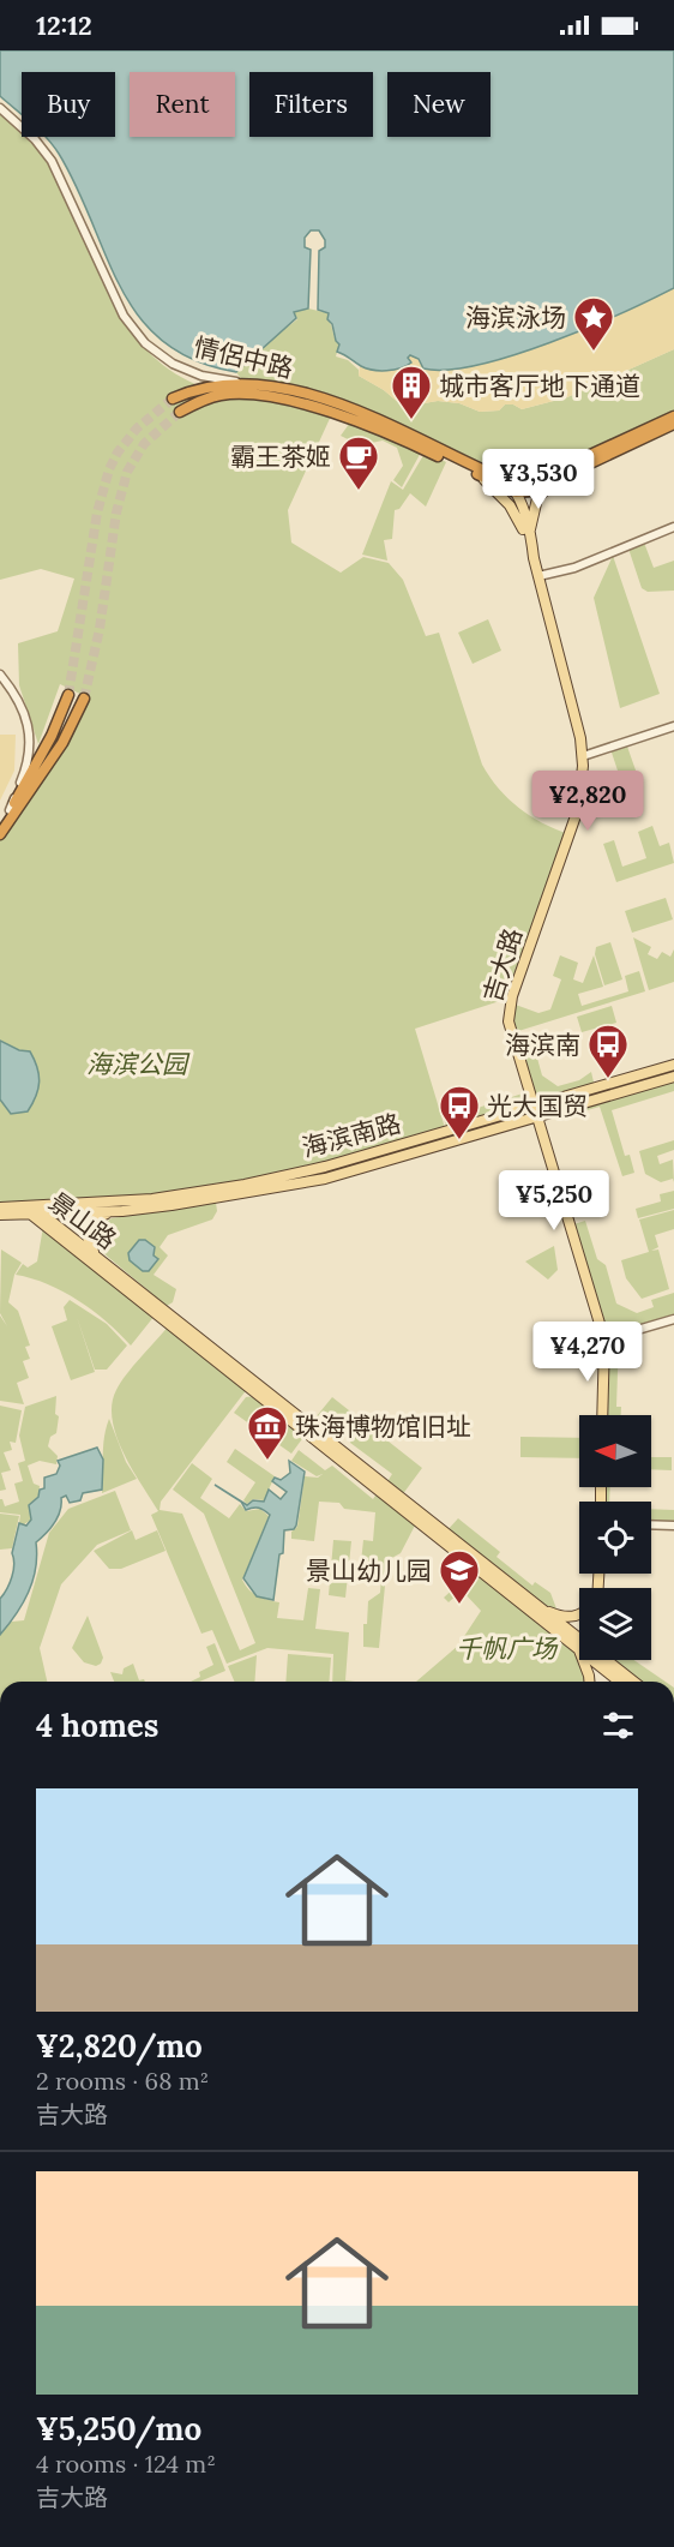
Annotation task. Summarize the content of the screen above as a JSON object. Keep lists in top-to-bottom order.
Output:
{
  "streets": {
    "highway": ["情侶中路"],
    "main road": ["吉大路", "海滨南路", "景山路"]
  },
  "crossings": [
    ["吉大路", "海滨南路"],
    ["海滨南路", "景山路"]
  ],
  "parks": ["海滨公园", "千帆广场"],
  "places": {
    "place": ["海滨泳场"],
    "building": ["城市客厅地下通道"],
    "cafe": ["霸王茶姬"],
    "bus stop": ["海滨南", "光大国贸"],
    "museum": ["珠海博物馆旧址"],
    "school or university": ["景山幼儿园"]
  },
  "north": "left",
  "page": {
    "status": "12:12",
    "chip": [
      "Buy",
      "Rent",
      "Filters",
      "New"
    ],
    "price": [
      "¥3,530",
      "¥2,820",
      "¥5,250",
      "¥4,270"
    ],
    "heading": "4 homes",
    "list": [
      {
        "name": "¥2,820/mo",
        "note": "2 rooms · 68 m² · 吉大路"
      },
      {
        "name": "¥5,250/mo",
        "note": "4 rooms · 124 m² · 吉大路"
      }
    ]
  }
}
